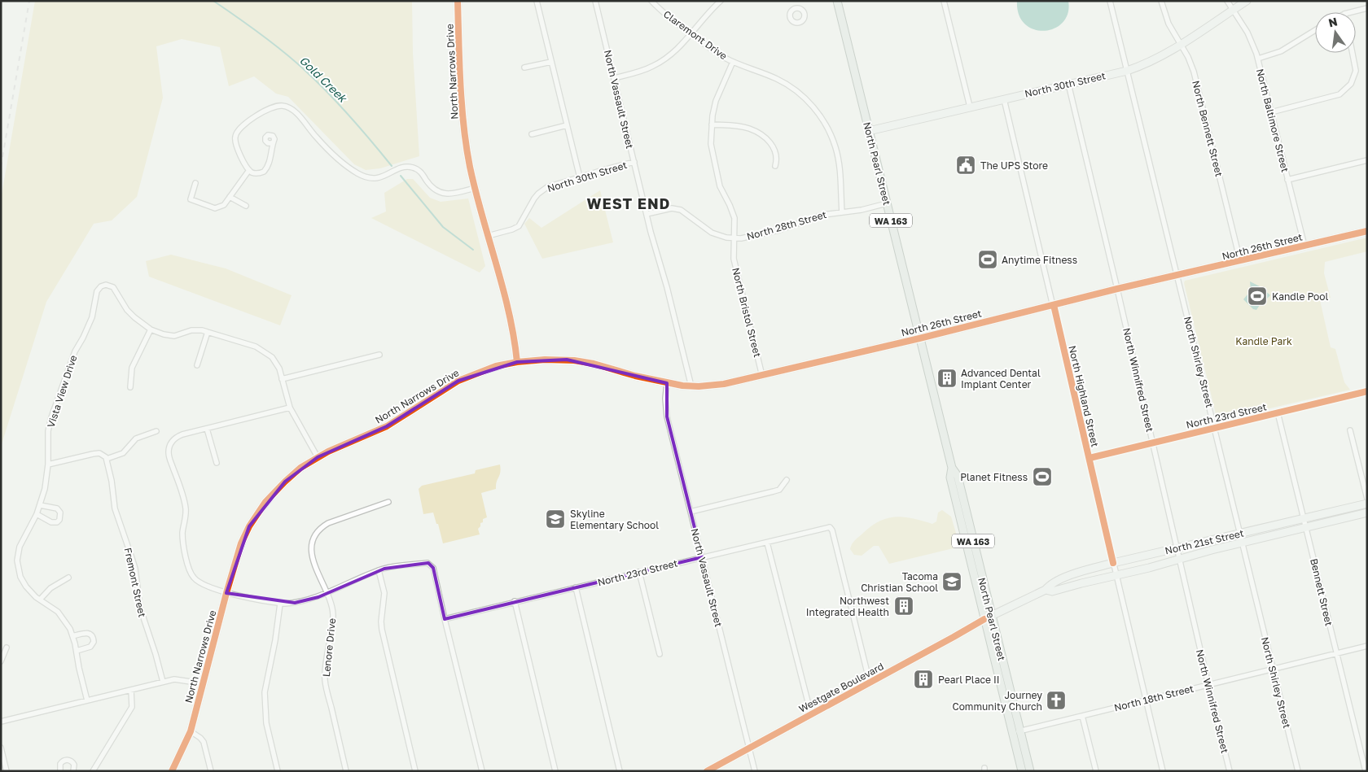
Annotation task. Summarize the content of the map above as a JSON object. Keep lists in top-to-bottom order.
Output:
{
  "streets": {
    "main road": [
      "North Narrows Drive",
      "North 30th Street",
      "North Pearl Street",
      "WA 163",
      "North 26th Street",
      "North 21st Street",
      "Westgate Boulevard"
    ],
    "street": [
      "Claremont Drive",
      "North Vassault Street",
      "North Baltimore Street",
      "North Bennett Street",
      "North 28th Street",
      "North Bristol Street",
      "North Shirley Street",
      "North Winnifred Street",
      "Vista View Drive",
      "North Highland Street",
      "North 23rd Street",
      "Fremont Street",
      "Bennett Street",
      "Lenore Drive",
      "North 18th Street"
    ]
  },
  "crossings": [
    ["Claremont Drive", "North 28th Street"],
    ["Claremont Drive", "North Bristol Street"],
    ["North Narrows Drive", "North 30th Street"],
    ["North Narrows Drive", "North 26th Street"],
    ["North 30th Street", "North Vassault Street"],
    ["North 30th Street", "North Baltimore Street"],
    ["North 30th Street", "North Bennett Street"],
    ["North 30th Street", "North Pearl Street"],
    ["North 30th Street", "North Shirley Street"],
    ["North 30th Street", "North Winnifred Street"],
    ["North 30th Street", "North Highland Street"],
    ["North Vassault Street", "North 28th Street"],
    ["North Vassault Street", "North 26th Street"],
    ["North Vassault Street", "North 23rd Street"],
    ["North Vassault Street", "Westgate Boulevard"],
    ["North Baltimore Street", "North 26th Street"],
    ["North Bennett Street", "North 26th Street"],
    ["North Pearl Street", "North 28th Street"],
    ["North Pearl Street", "North 26th Street"],
    ["North Pearl Street", "North 21st Street"],
    ["North Pearl Street", "Westgate Boulevard"],
    ["North Pearl Street", "North 18th Street"],
    ["North 28th Street", "North Bristol Street"],
    ["North 26th Street", "North Bristol Street"],
    ["North 26th Street", "North Shirley Street"],
    ["North 26th Street", "North Winnifred Street"],
    ["North 26th Street", "North Highland Street"],
    ["North Shirley Street", "North 23rd Street"],
    ["North Shirley Street", "North 21st Street"],
    ["North Shirley Street", "North 18th Street"],
    ["North Winnifred Street", "North 23rd Street"],
    ["North Winnifred Street", "North 21st Street"],
    ["North Winnifred Street", "North 18th Street"],
    ["North Highland Street", "North 23rd Street"],
    ["North Highland Street", "North 21st Street"],
    ["North Highland Street", "North 18th Street"],
    ["North 23rd Street", "Bennett Street"],
    ["North 23rd Street", "Westgate Boulevard"],
    ["North 21st Street", "Bennett Street"],
    ["North 21st Street", "Westgate Boulevard"],
    ["Bennett Street", "North 18th Street"]
  ],
  "districts": ["WEST END"],
  "water": ["Gold Creek"],
  "parks": ["Kandle Park"],
  "places": {
    "public building": ["The UPS Store"],
    "sports": ["Anytime Fitness", "Kandle Pool", "Planet Fitness"],
    "building": ["Advanced Dental Implant Center", "Northwest Integrated Health", "Pearl Place II"],
    "school or university": ["Skyline Elementary School", "Tacoma Christian School"],
    "church": ["Journey Community Church"]
  },
  "north": "top"
}
